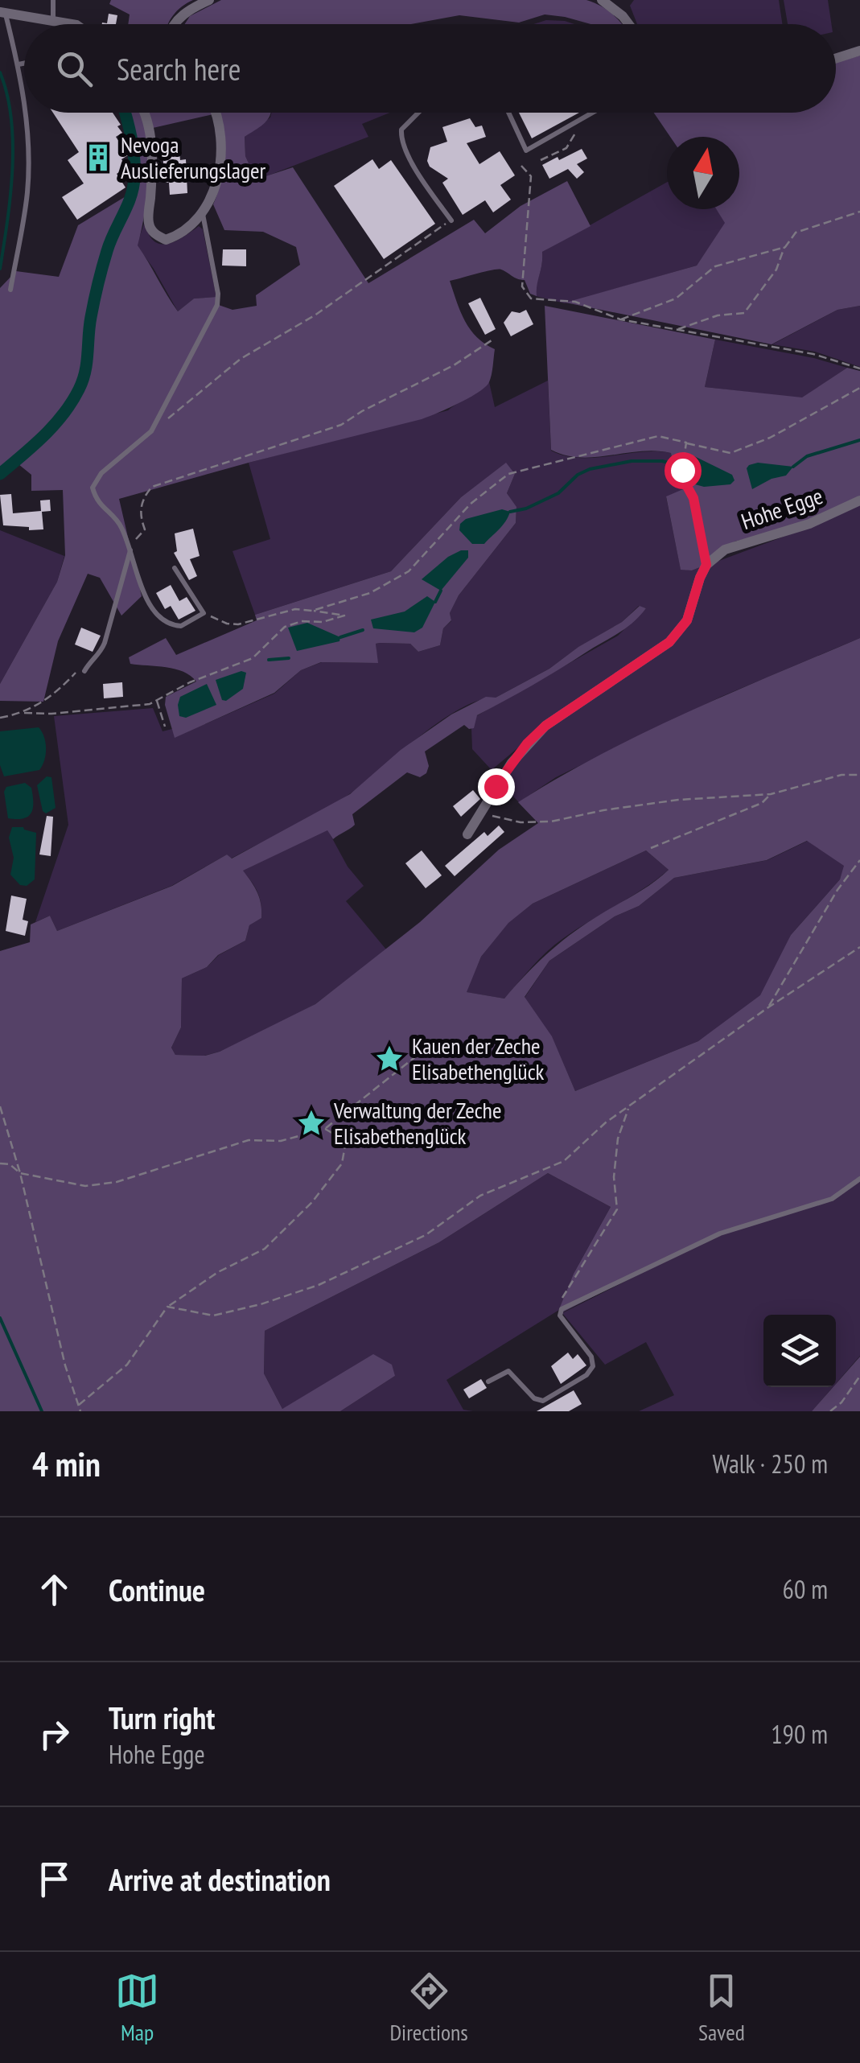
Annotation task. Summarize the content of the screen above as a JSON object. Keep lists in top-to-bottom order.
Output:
{
  "streets": {
    "street": ["Hohe Egge"]
  },
  "places": {
    "building": ["Nevoga Auslieferungslager"],
    "place": ["Kauen der Zeche Elisabethenglück", "Verwaltung der Zeche Elisabethenglück"]
  },
  "north": "top",
  "page": {
    "search": "Search here",
    "heading": ["4 min", "Walk · 250 m"],
    "list": [
      ["Continue", "60 m"],
      ["Turn right", "Hohe Egge", "190 m"],
      "Arrive at destination"
    ],
    "nav": ["Map", "Directions", "Saved"]
  }
}
